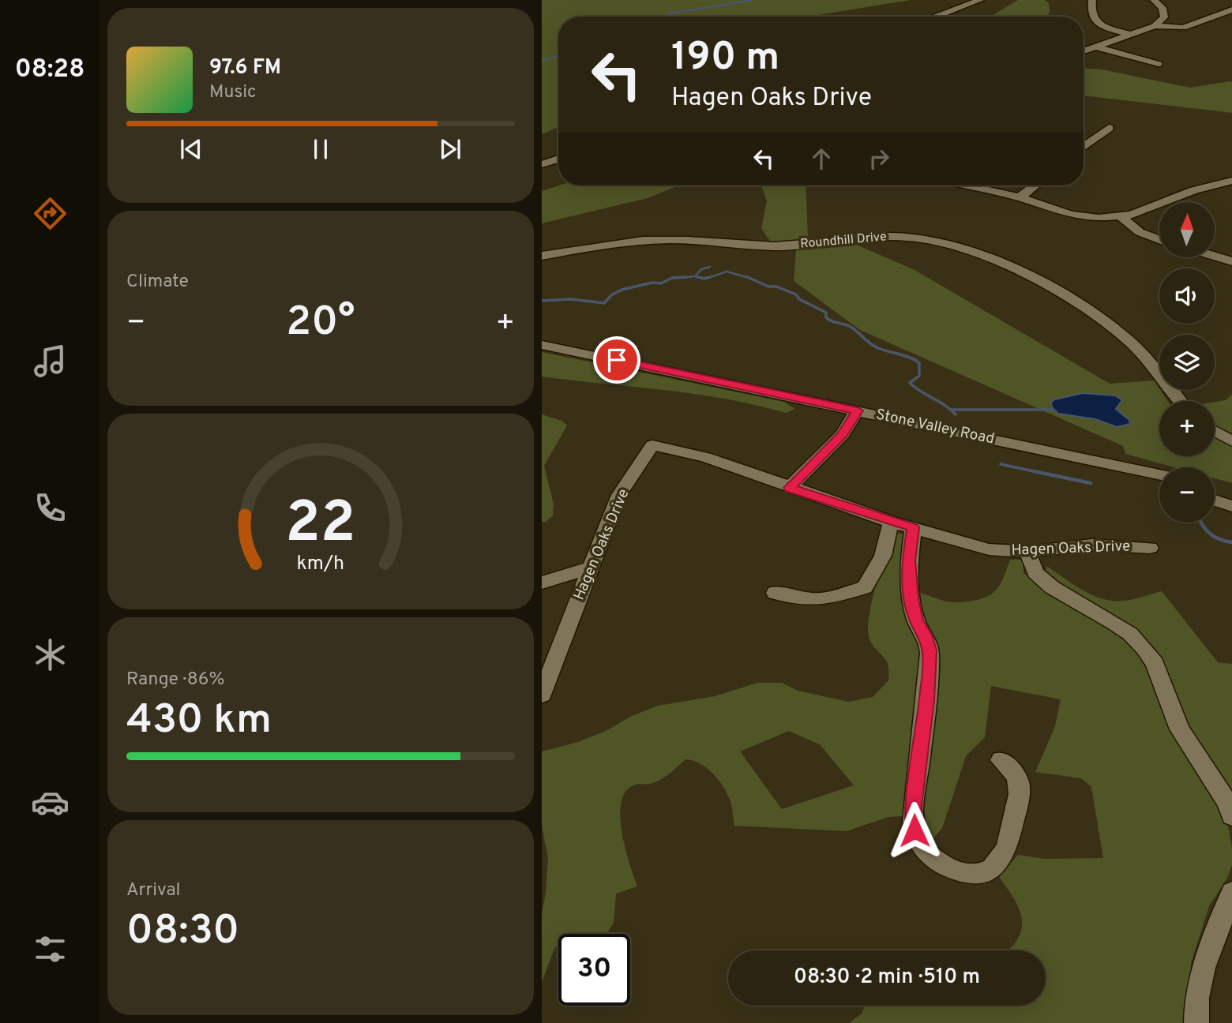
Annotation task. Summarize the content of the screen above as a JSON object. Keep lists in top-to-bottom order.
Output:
{
  "streets": {
    "street": ["Roundhill Drive", "Stone Valley Road", "Hagen Oaks Drive"]
  },
  "north": "top",
  "page": {
    "tabs": "08:28",
    "turn": ["190 m", "Hagen Oaks Drive"],
    "song": ["97.6 FM", "Music"],
    "map_buttons": ["+", "−"],
    "tile": [
      "Climate",
      ["Range · 86%", "430 km"],
      ["Arrival", "08:30"]
    ],
    "heat": ["−", "20°", "+"],
    "limit": "30",
    "trip": "08:30 · 2 min · 510 m",
    "gauge": ["22", "km/h"]
  }
}
